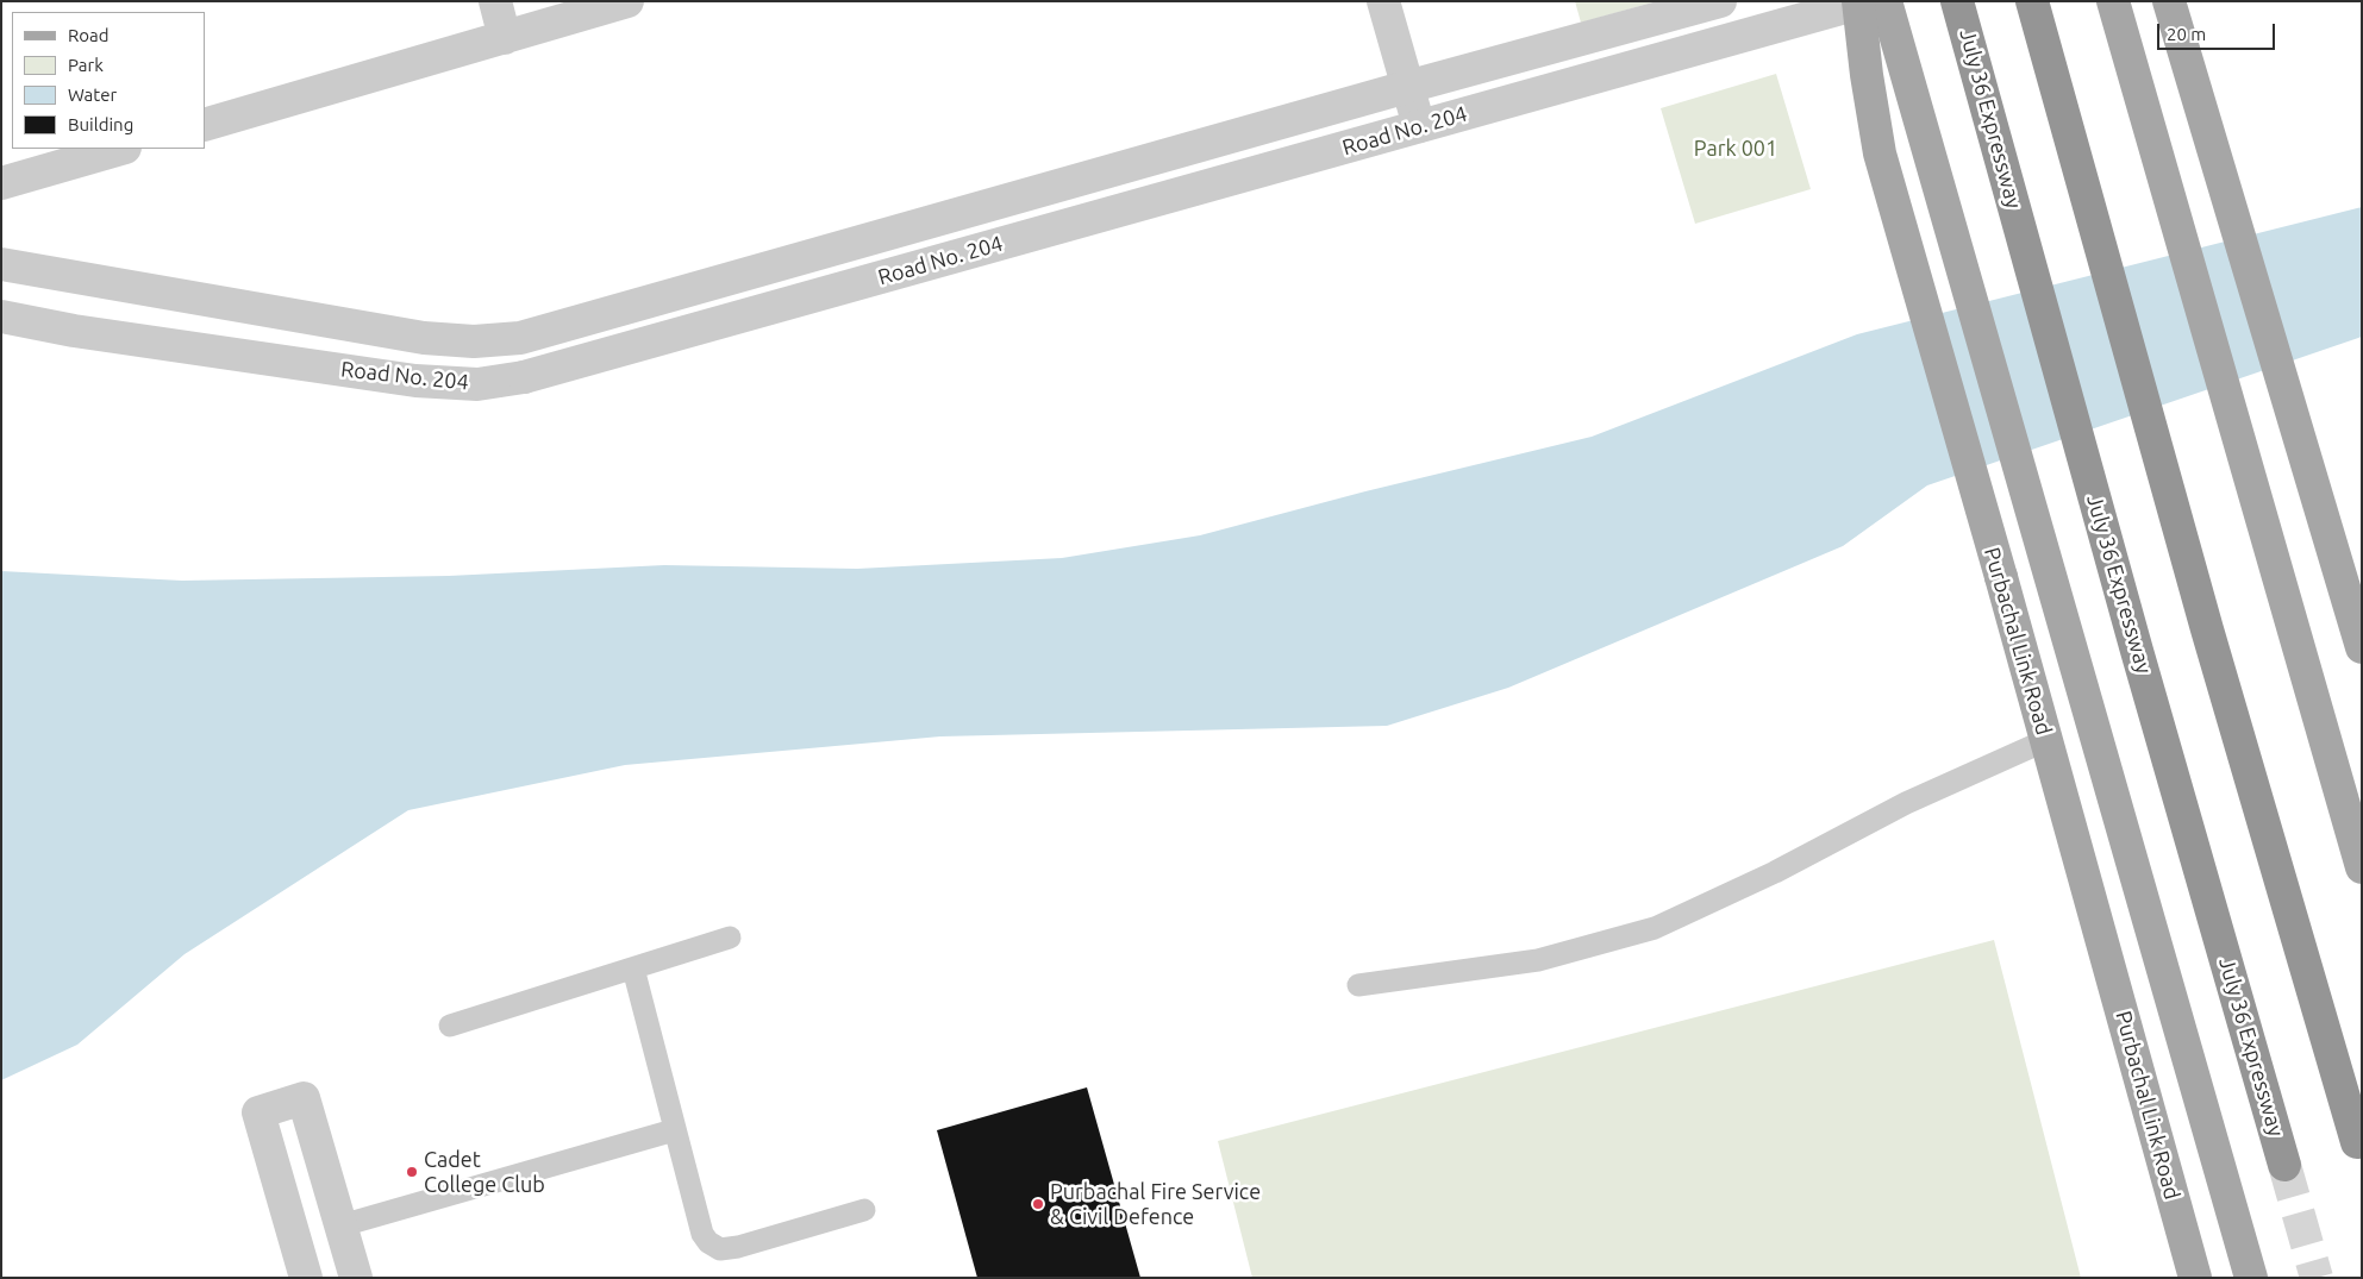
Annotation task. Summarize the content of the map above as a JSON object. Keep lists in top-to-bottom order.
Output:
{
  "streets": {
    "highway": ["July 36 Expressway"],
    "main road": ["Purbachal Link Road"],
    "street": ["Road No. 204"]
  },
  "parks": ["Park 001"],
  "places": ["Cadet College Club", "Purbachal Fire Service & Civil Defence"],
  "legend": [
    "Road",
    "Park",
    "Water",
    "Building"
  ],
  "scale_bar": "20 m"
}
